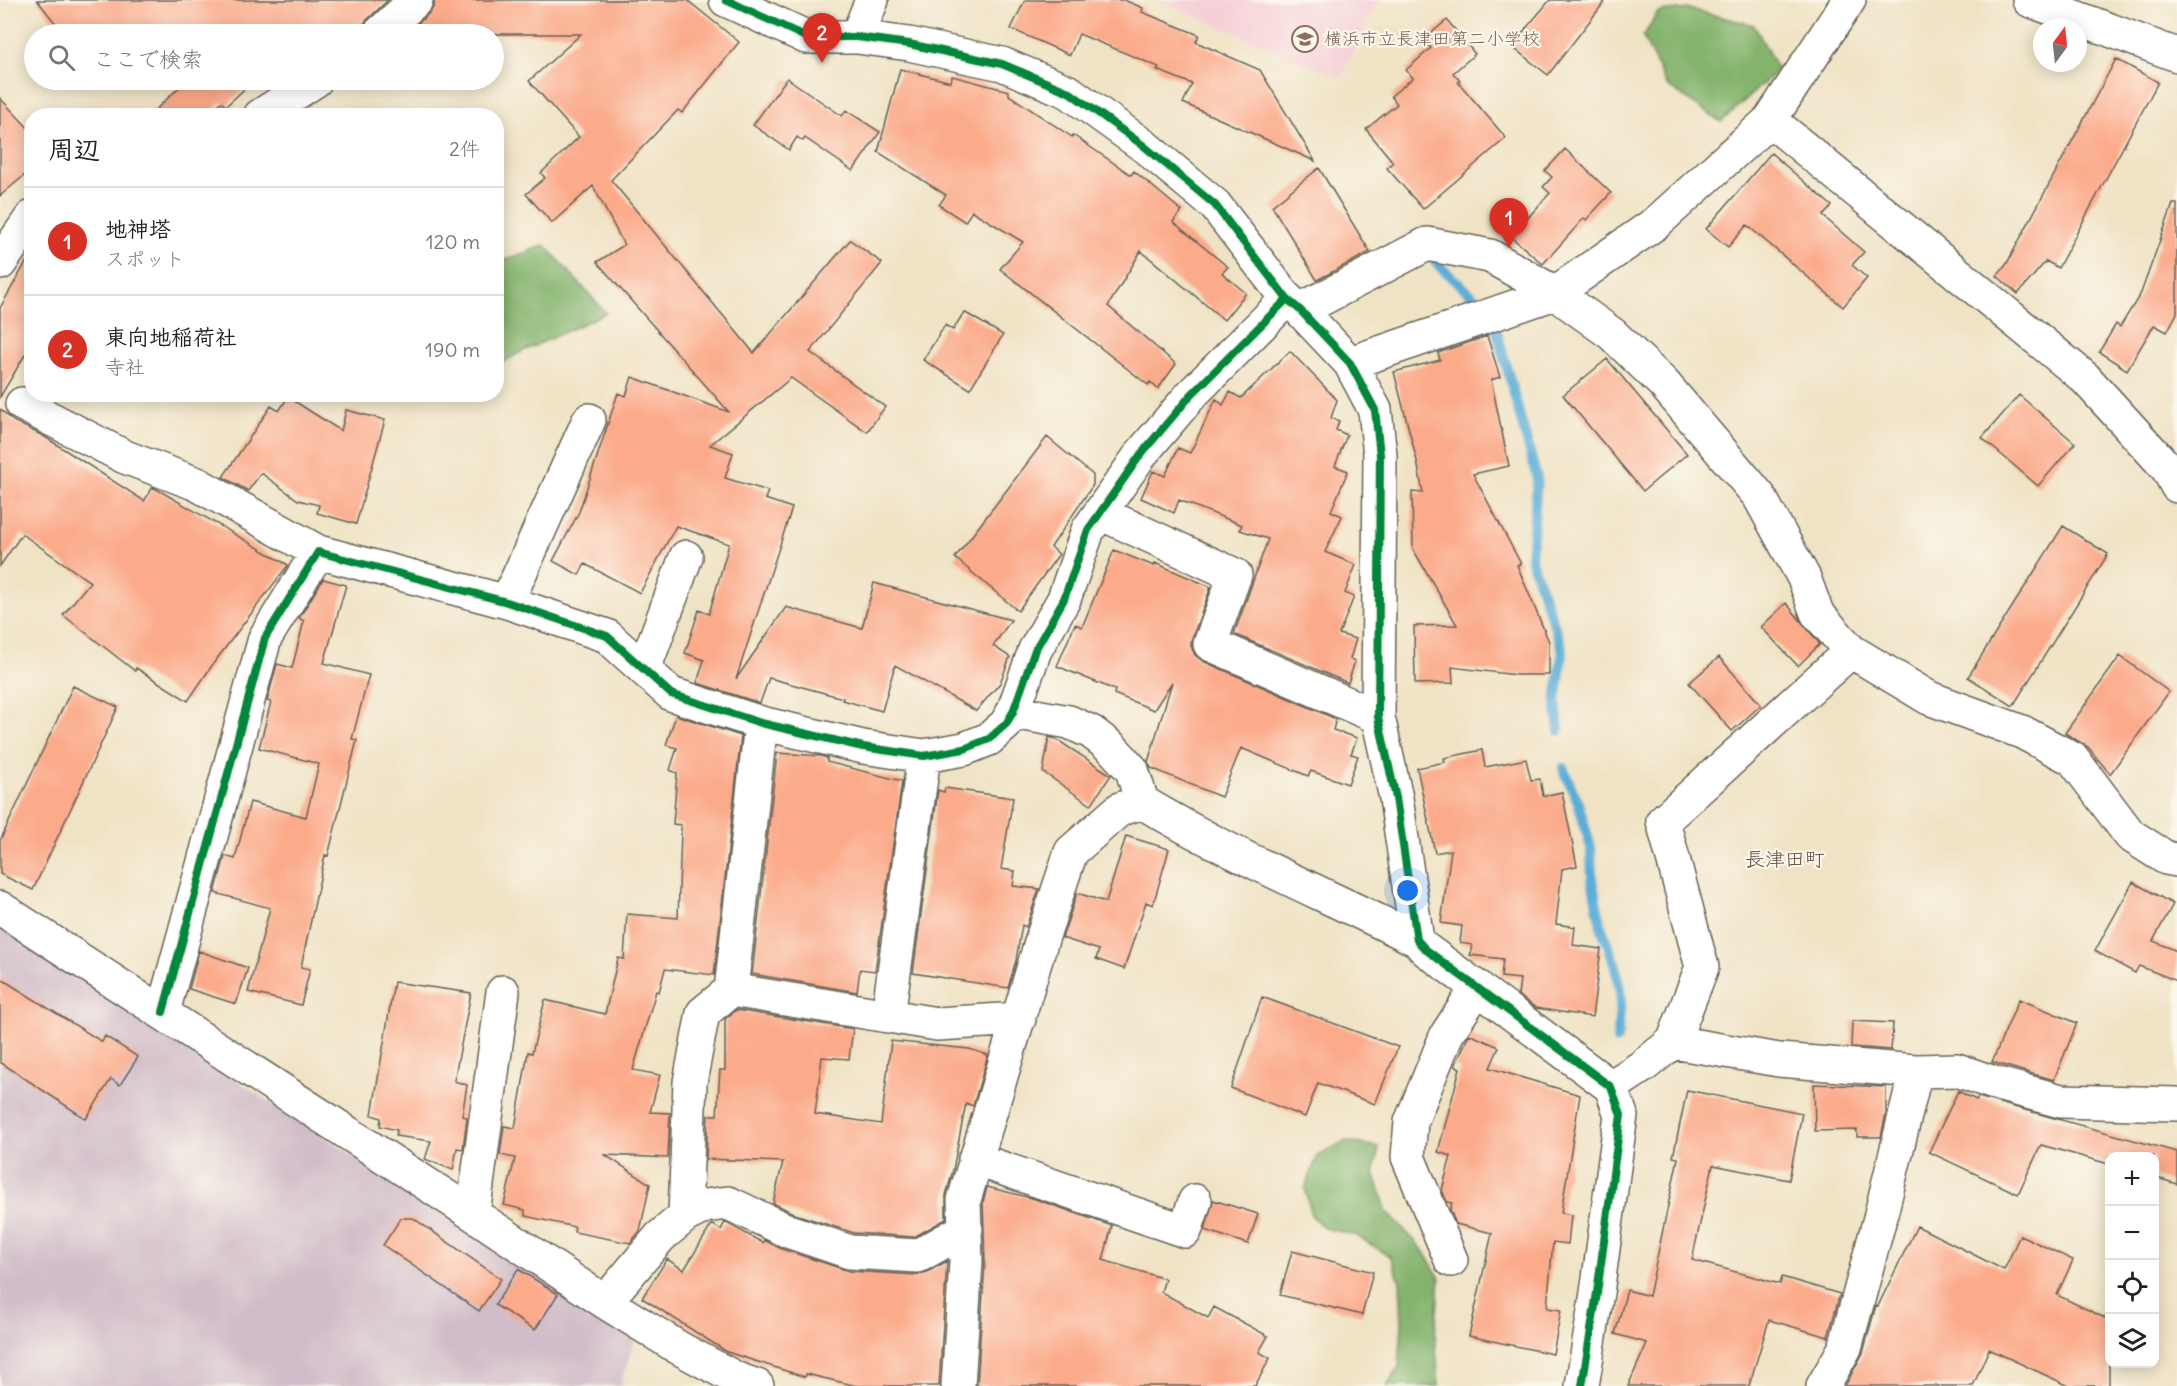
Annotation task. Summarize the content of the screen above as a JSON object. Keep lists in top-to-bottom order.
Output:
{
  "districts": ["長津田町"],
  "places": {
    "school or university": ["横浜市立長津田第二小学校"]
  },
  "north": "top",
  "page": {
    "pins": ["2", "1"],
    "search": "ここで検索",
    "heading": ["周辺", "2件"],
    "list": [
      {
        "mark": "1",
        "name": "地神塔",
        "note": "スポット",
        "value": "120 m"
      },
      {
        "mark": "2",
        "name": "東向地稲荷社",
        "note": "寺社",
        "value": "190 m"
      }
    ],
    "map_buttons": ["+", "−"]
  }
}
